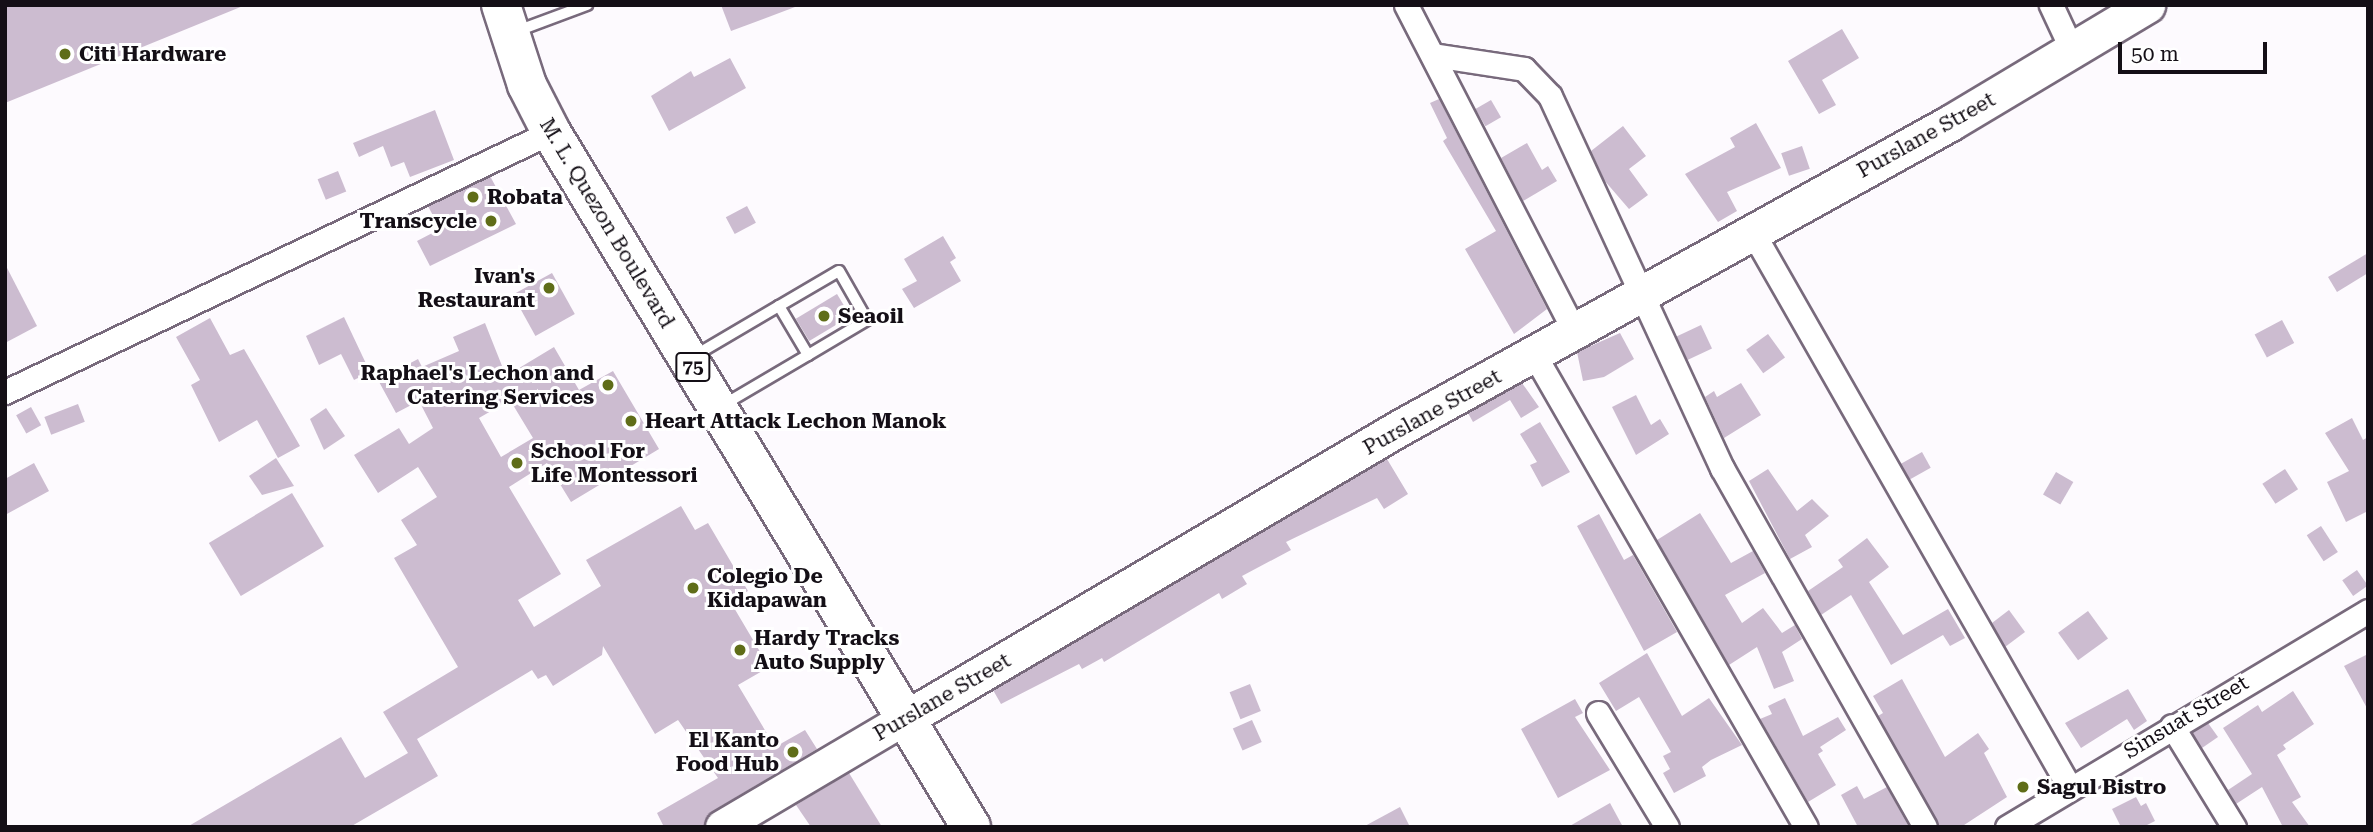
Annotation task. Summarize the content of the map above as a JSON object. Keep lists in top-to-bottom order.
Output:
{
  "streets": {
    "highway": ["M. L. Quezon Boulevard", "75"],
    "main road": ["Purslane Street"],
    "street": ["Sinsuat Street"]
  },
  "crossings": [
    ["Purslane Street", "M. L. Quezon Boulevard"]
  ],
  "places": [
    "Citi Hardware",
    "Robata",
    "Transcycle",
    "Ivan's Restaurant",
    "Seaoil",
    "Raphael's Lechon and Catering Services",
    "Heart Attack Lechon Manok",
    "School For Life Montessori",
    "Colegio De Kidapawan",
    "Hardy Tracks Auto Supply",
    "El Kanto Food Hub",
    "Sagul Bistro"
  ],
  "scale_bar": "50 m"
}
